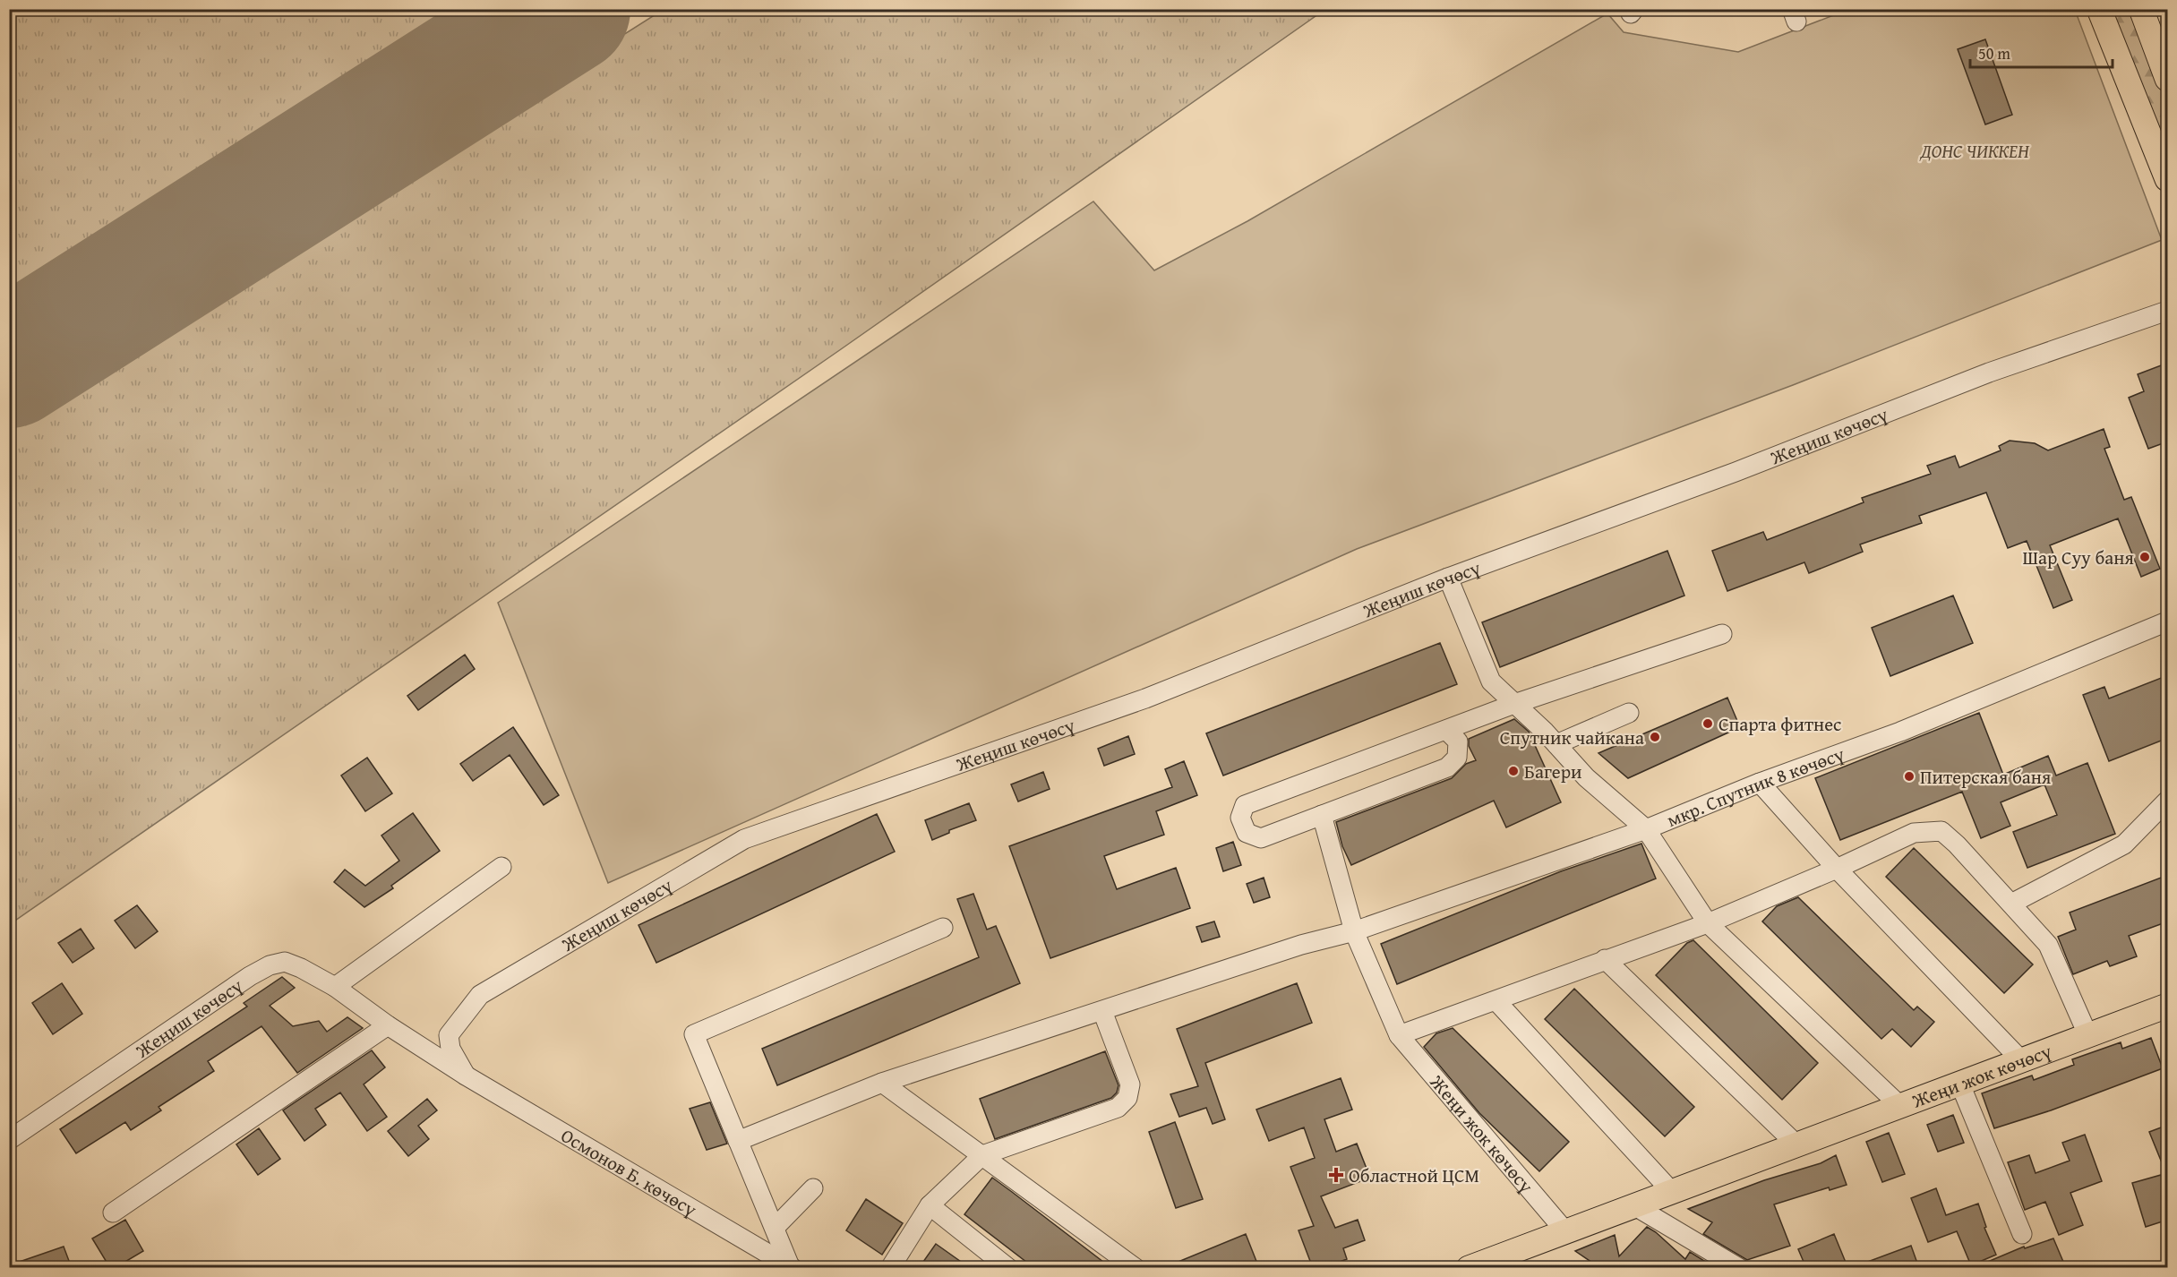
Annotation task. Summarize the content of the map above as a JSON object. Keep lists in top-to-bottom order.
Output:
{
  "streets": {
    "main road": ["Жеңи жок көчөсү"],
    "street": ["Жеңиш көчөсү", "мкр. Спутник 8 көчөсү", "Осмонов Б. көчөсү"]
  },
  "crossings": [
    ["Жеңиш көчөсү", "мкр. Спутник 8 көчөсү"],
    ["Жеңиш көчөсү", "Осмонов Б. көчөсү"]
  ],
  "parks": ["ДОНС ЧИККЕН"],
  "places": {
    "other": [
      "Шар Суу баня",
      "Спарта фитнес",
      "Спутник чайкана",
      "Багери",
      "Питерская баня"
    ],
    "health": ["Областной ЦСМ"]
  },
  "scale_bar": "50 m"
}
